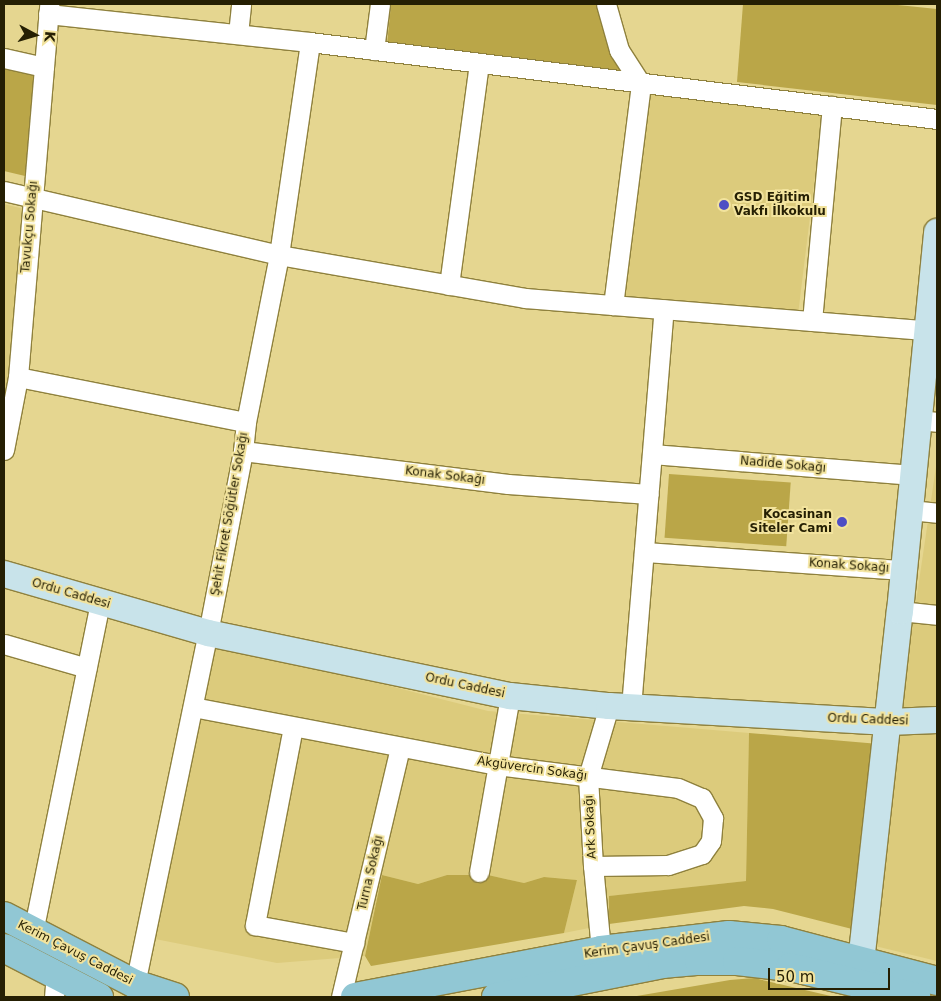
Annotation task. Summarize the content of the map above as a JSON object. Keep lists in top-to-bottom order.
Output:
{
  "streets": {
    "main road": ["Kerim Çavuş Caddesi"],
    "street": [
      "Tavukçu Sokağı",
      "Nadide Sokağı",
      "Konak Sokağı",
      "Şehit Fikret Söğütler Sokağı",
      "Ordu Caddesi",
      "Akgüvercin Sokağı",
      "Ark Sokağı",
      "Turna Sokağı"
    ]
  },
  "crossings": [
    ["Nadide Sokağı", "Ark Sokağı"],
    ["Konak Sokağı", "Şehit Fikret Söğütler Sokağı"],
    ["Konak Sokağı", "Ark Sokağı"],
    ["Şehit Fikret Söğütler Sokağı", "Ordu Caddesi"],
    ["Şehit Fikret Söğütler Sokağı", "Akgüvercin Sokağı"],
    ["Şehit Fikret Söğütler Sokağı", "Kerim Çavuş Caddesi"],
    ["Ordu Caddesi", "Ark Sokağı"],
    ["Akgüvercin Sokağı", "Ark Sokağı"],
    ["Akgüvercin Sokağı", "Turna Sokağı"],
    ["Ark Sokağı", "Kerim Çavuş Caddesi"]
  ],
  "places": ["GSD Eğitim Vakfı İlkokulu", "Kocasinan Siteler Cami"],
  "scale_bar": "50 m",
  "north": "right"
}
